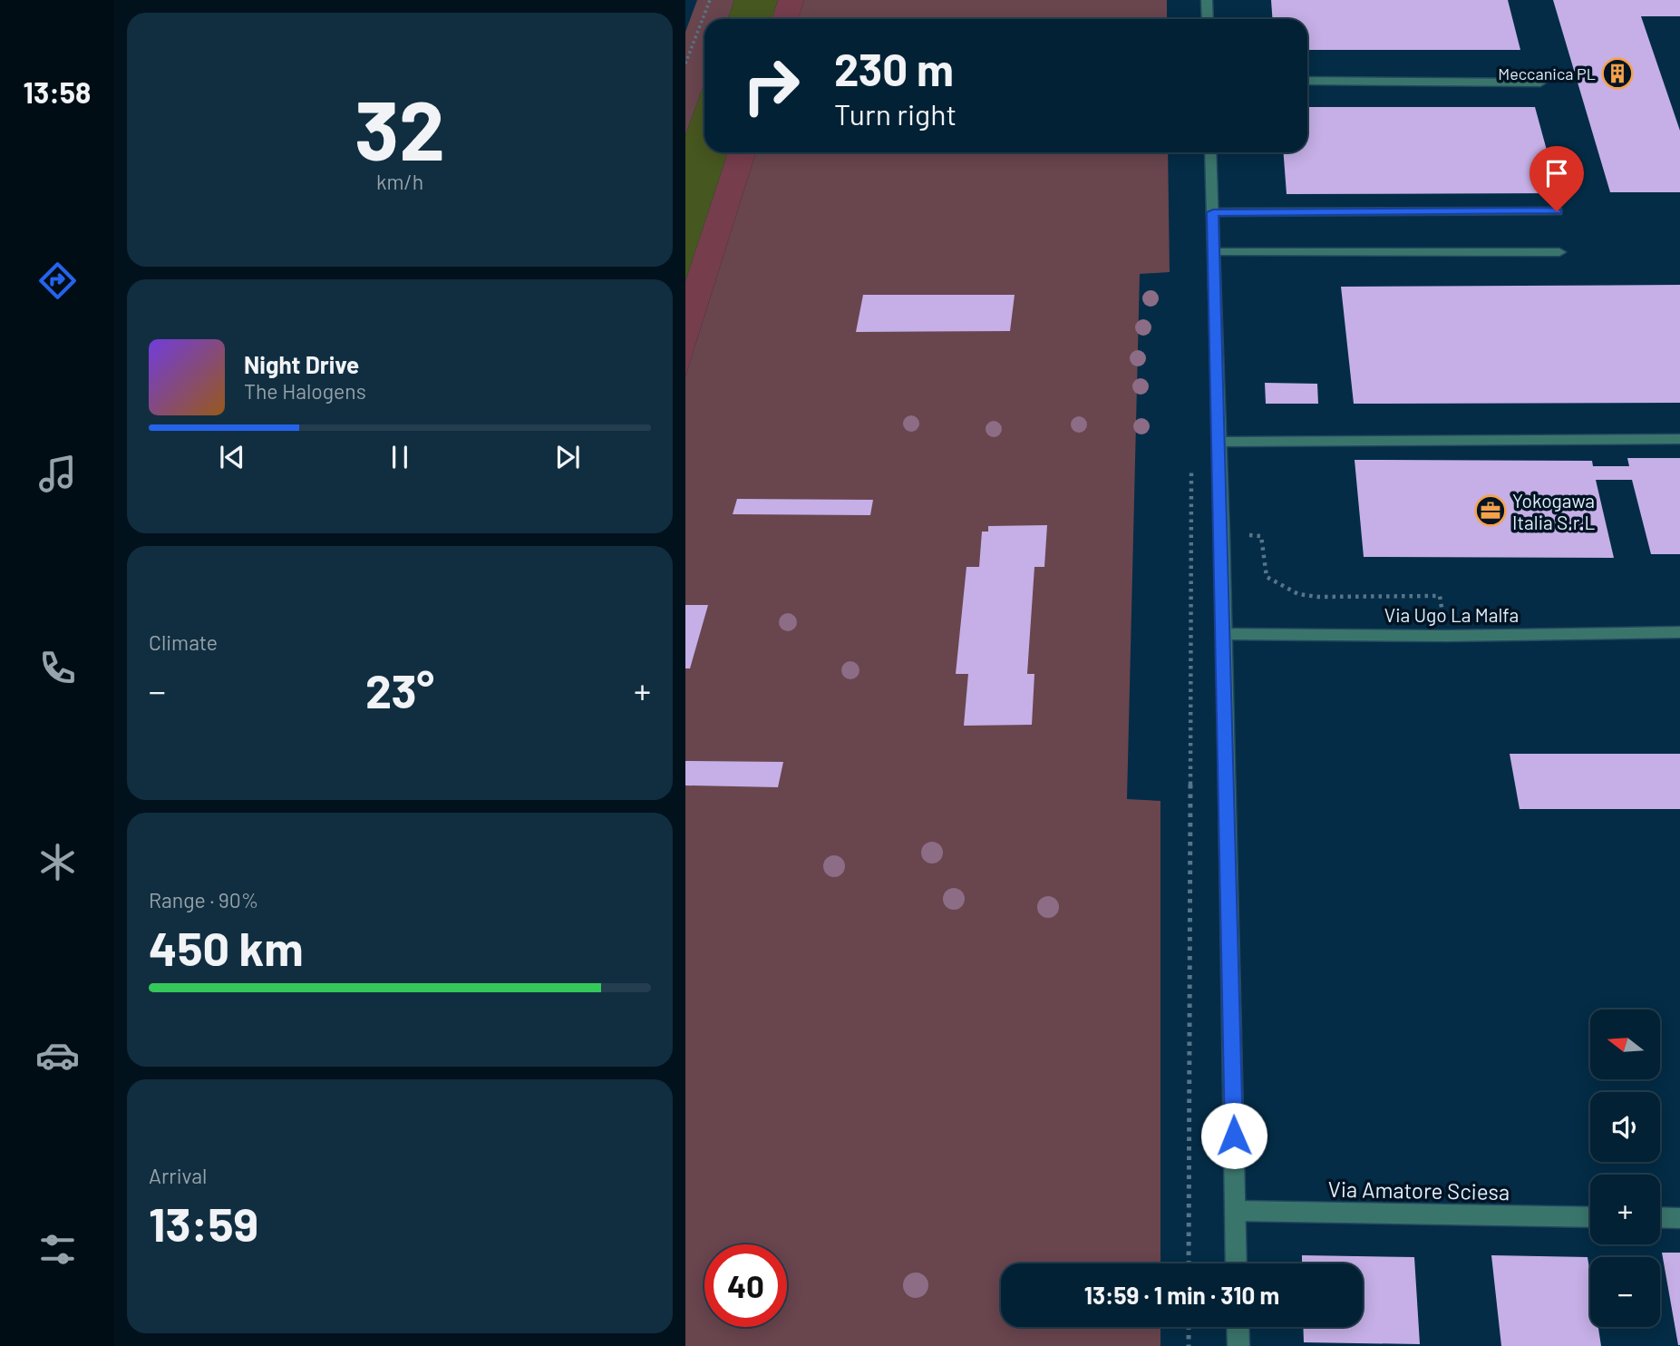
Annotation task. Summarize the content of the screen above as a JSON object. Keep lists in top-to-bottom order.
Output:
{
  "streets": {
    "street": ["Via Ugo La Malfa", "Via Amatore Sciesa"]
  },
  "places": {
    "building": ["Meccanica PL"],
    "office": ["Yokogawa Italia S.r.L"]
  },
  "north": "left",
  "page": {
    "tabs": "13:58",
    "tile": [
      ["32", "km/h"],
      "Climate",
      ["Range · 90%", "450 km"],
      ["Arrival", "13:59"]
    ],
    "turn": ["230 m", "Turn right"],
    "song": ["Night Drive", "The Halogens"],
    "heat": ["−", "23°", "+"],
    "map_buttons": ["+", "−"],
    "limit": "40",
    "trip": "13:59 · 1 min · 310 m"
  }
}
